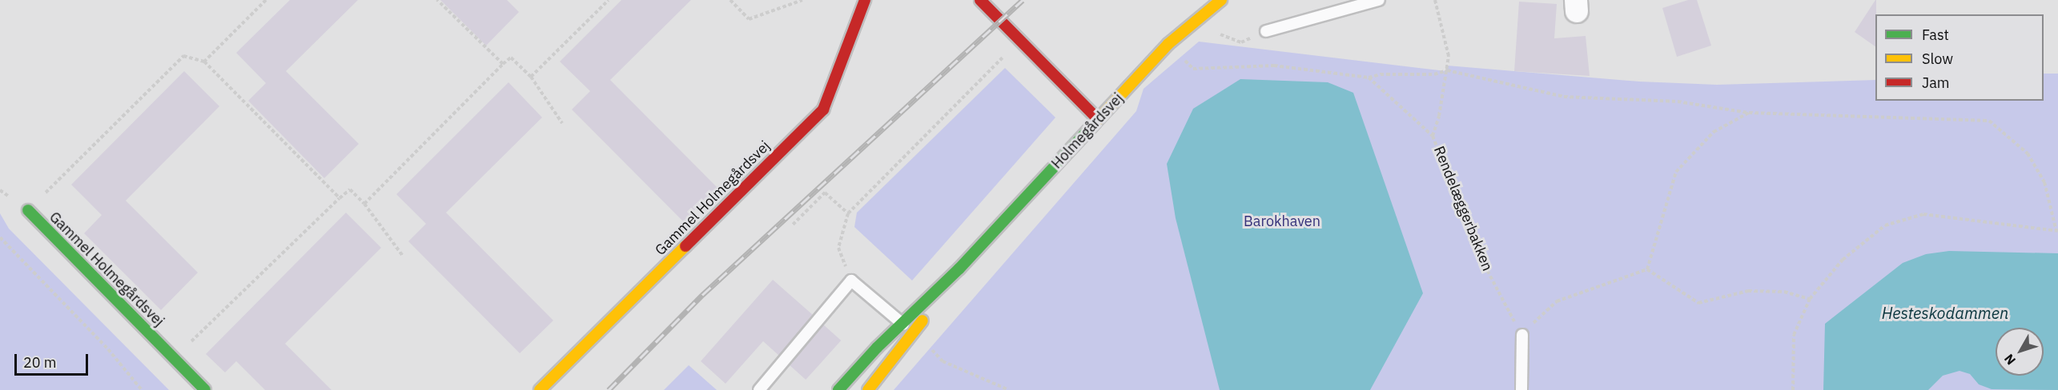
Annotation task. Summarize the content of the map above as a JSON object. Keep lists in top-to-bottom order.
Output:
{
  "streets": {
    "street": ["Holmegårdsvej", "Gammel Holmegårdsvej"],
    "path": ["Rendelæggerbakken"]
  },
  "water": ["Hesteskodammen"],
  "parks": ["Barokhaven"],
  "legend": ["Fast", "Slow", "Jam"],
  "scale_bar": "20 m",
  "north": "bottom left"
}
